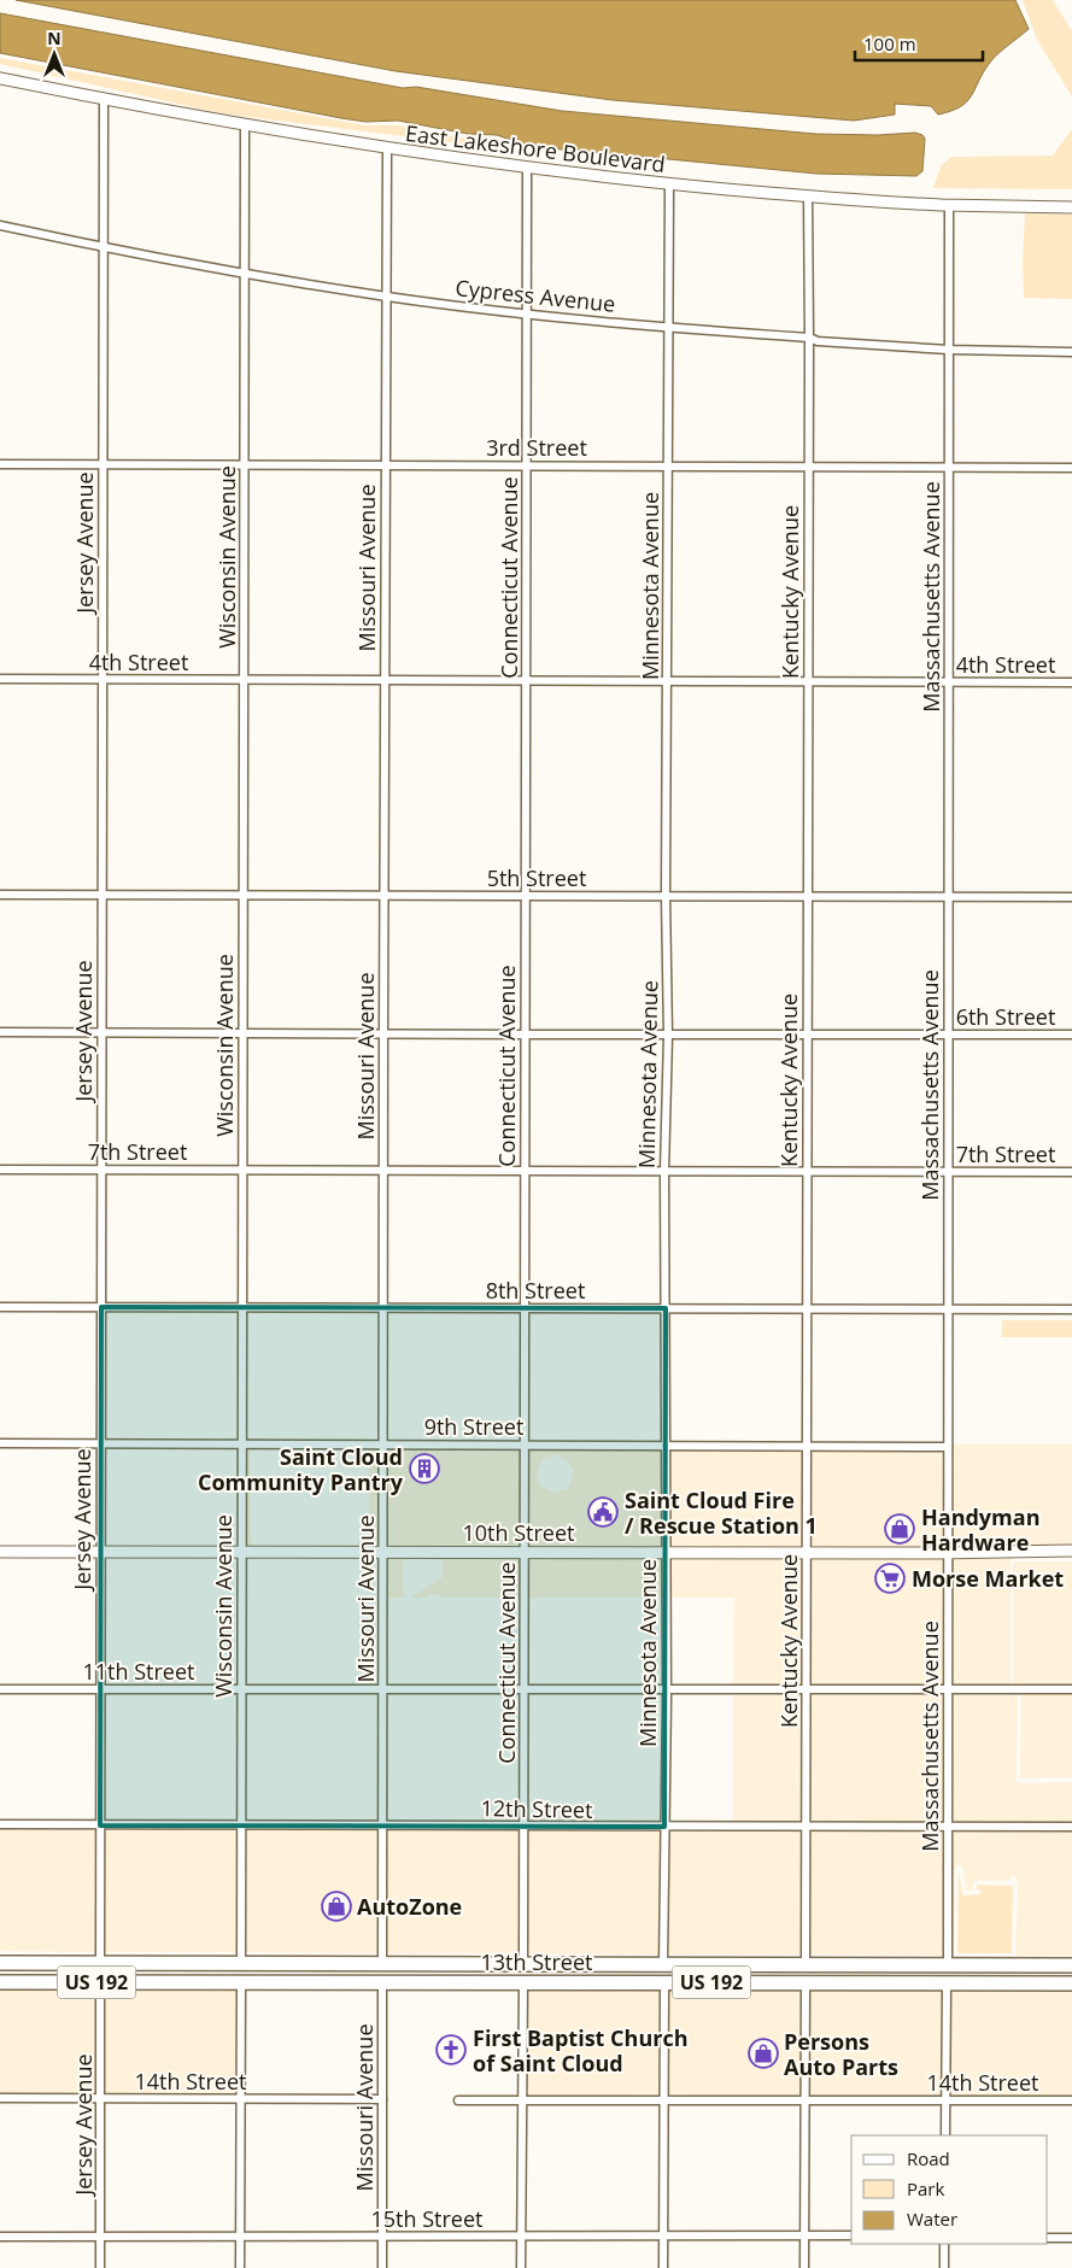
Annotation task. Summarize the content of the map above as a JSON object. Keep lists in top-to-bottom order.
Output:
{
  "streets": {
    "highway": ["13th Street", "US 192"],
    "street": [
      "East Lakeshore Boulevard",
      "Cypress Avenue",
      "3rd Street",
      "Jersey Avenue",
      "Wisconsin Avenue",
      "Missouri Avenue",
      "Connecticut Avenue",
      "Minnesota Avenue",
      "Kentucky Avenue",
      "Massachusetts Avenue",
      "4th Street",
      "5th Street",
      "6th Street",
      "7th Street",
      "8th Street",
      "9th Street",
      "10th Street",
      "11th Street",
      "12th Street",
      "14th Street",
      "15th Street"
    ]
  },
  "crossings": [
    ["East Lakeshore Boulevard", "Jersey Avenue"],
    ["East Lakeshore Boulevard", "Wisconsin Avenue"],
    ["East Lakeshore Boulevard", "Missouri Avenue"],
    ["East Lakeshore Boulevard", "Connecticut Avenue"],
    ["East Lakeshore Boulevard", "Minnesota Avenue"],
    ["East Lakeshore Boulevard", "Kentucky Avenue"],
    ["East Lakeshore Boulevard", "Massachusetts Avenue"],
    ["Cypress Avenue", "Jersey Avenue"],
    ["Cypress Avenue", "Wisconsin Avenue"],
    ["Cypress Avenue", "Missouri Avenue"],
    ["Cypress Avenue", "Connecticut Avenue"],
    ["Cypress Avenue", "Minnesota Avenue"],
    ["Cypress Avenue", "Kentucky Avenue"],
    ["Cypress Avenue", "Massachusetts Avenue"],
    ["3rd Street", "Jersey Avenue"],
    ["3rd Street", "Wisconsin Avenue"],
    ["3rd Street", "Missouri Avenue"],
    ["3rd Street", "Connecticut Avenue"],
    ["3rd Street", "Minnesota Avenue"],
    ["3rd Street", "Kentucky Avenue"],
    ["3rd Street", "Massachusetts Avenue"],
    ["Jersey Avenue", "4th Street"],
    ["Jersey Avenue", "5th Street"],
    ["Jersey Avenue", "6th Street"],
    ["Jersey Avenue", "7th Street"],
    ["Jersey Avenue", "8th Street"],
    ["Jersey Avenue", "9th Street"],
    ["Jersey Avenue", "10th Street"],
    ["Jersey Avenue", "11th Street"],
    ["Jersey Avenue", "12th Street"],
    ["Jersey Avenue", "13th Street"],
    ["Jersey Avenue", "14th Street"],
    ["Jersey Avenue", "15th Street"],
    ["Wisconsin Avenue", "4th Street"],
    ["Wisconsin Avenue", "5th Street"],
    ["Wisconsin Avenue", "6th Street"],
    ["Wisconsin Avenue", "7th Street"],
    ["Wisconsin Avenue", "8th Street"],
    ["Wisconsin Avenue", "9th Street"],
    ["Wisconsin Avenue", "10th Street"],
    ["Wisconsin Avenue", "11th Street"],
    ["Wisconsin Avenue", "12th Street"],
    ["Wisconsin Avenue", "13th Street"],
    ["Missouri Avenue", "4th Street"],
    ["Missouri Avenue", "5th Street"],
    ["Missouri Avenue", "6th Street"],
    ["Missouri Avenue", "7th Street"],
    ["Missouri Avenue", "8th Street"],
    ["Missouri Avenue", "9th Street"],
    ["Missouri Avenue", "10th Street"],
    ["Missouri Avenue", "11th Street"],
    ["Missouri Avenue", "12th Street"],
    ["Missouri Avenue", "13th Street"],
    ["Missouri Avenue", "14th Street"],
    ["Missouri Avenue", "15th Street"],
    ["Connecticut Avenue", "4th Street"],
    ["Connecticut Avenue", "5th Street"],
    ["Connecticut Avenue", "6th Street"],
    ["Connecticut Avenue", "7th Street"],
    ["Connecticut Avenue", "8th Street"],
    ["Connecticut Avenue", "9th Street"],
    ["Connecticut Avenue", "10th Street"],
    ["Connecticut Avenue", "11th Street"],
    ["Connecticut Avenue", "12th Street"],
    ["Connecticut Avenue", "13th Street"],
    ["Minnesota Avenue", "4th Street"],
    ["Minnesota Avenue", "5th Street"],
    ["Minnesota Avenue", "6th Street"],
    ["Minnesota Avenue", "7th Street"],
    ["Minnesota Avenue", "8th Street"],
    ["Minnesota Avenue", "9th Street"],
    ["Minnesota Avenue", "10th Street"],
    ["Minnesota Avenue", "11th Street"],
    ["Minnesota Avenue", "12th Street"],
    ["Minnesota Avenue", "13th Street"],
    ["Kentucky Avenue", "4th Street"],
    ["Kentucky Avenue", "5th Street"],
    ["Kentucky Avenue", "6th Street"],
    ["Kentucky Avenue", "7th Street"],
    ["Kentucky Avenue", "8th Street"],
    ["Kentucky Avenue", "9th Street"],
    ["Kentucky Avenue", "10th Street"],
    ["Kentucky Avenue", "11th Street"],
    ["Kentucky Avenue", "12th Street"],
    ["Kentucky Avenue", "13th Street"],
    ["Massachusetts Avenue", "4th Street"],
    ["Massachusetts Avenue", "5th Street"],
    ["Massachusetts Avenue", "6th Street"],
    ["Massachusetts Avenue", "7th Street"],
    ["Massachusetts Avenue", "8th Street"],
    ["Massachusetts Avenue", "9th Street"],
    ["Massachusetts Avenue", "10th Street"],
    ["Massachusetts Avenue", "11th Street"],
    ["Massachusetts Avenue", "12th Street"],
    ["Massachusetts Avenue", "13th Street"]
  ],
  "places": {
    "building": ["Saint Cloud Community Pantry"],
    "public building": ["Saint Cloud Fire / Rescue Station 1"],
    "shop": ["Handyman Hardware", "AutoZone", "Persons Auto Parts"],
    "supermarket": ["Morse Market"],
    "church": ["First Baptist Church of Saint Cloud"]
  },
  "legend": ["Road", "Park", "Water"],
  "scale_bar": "100 m",
  "north": "top"
}
